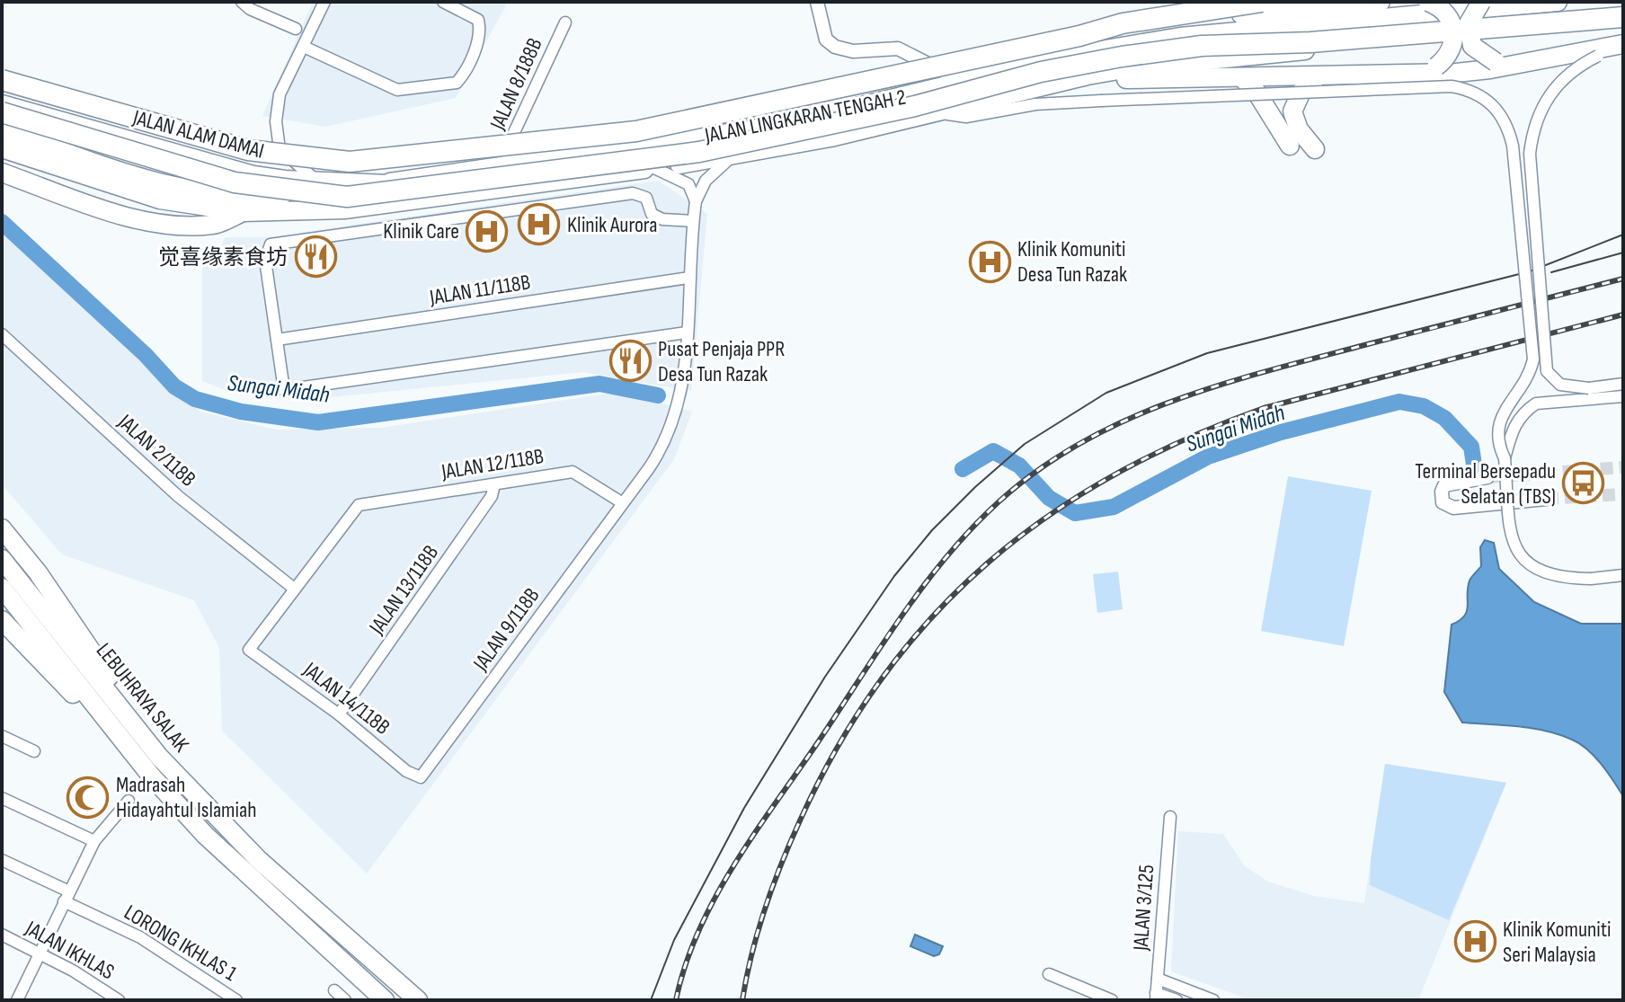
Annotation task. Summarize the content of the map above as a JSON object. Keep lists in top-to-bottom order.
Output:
{
  "streets": {
    "highway": ["JALAN LINGKARAN TENGAH 2", "LEBUHRAYA SALAK"],
    "main road": ["JALAN ALAM DAMAI"],
    "street": [
      "JALAN 8/188B",
      "JALAN 11/118B",
      "JALAN 2/118B",
      "JALAN 12/118B",
      "JALAN 13/118B",
      "JALAN 9/118B",
      "JALAN 14/118B",
      "JALAN 3/125",
      "LORONG IKHLAS 1",
      "JALAN IKHLAS"
    ]
  },
  "crossings": [
    ["JALAN 8/188B", "JALAN LINGKARAN TENGAH 2"],
    ["JALAN LINGKARAN TENGAH 2", "JALAN ALAM DAMAI"],
    ["JALAN 11/118B", "JALAN 9/118B"],
    ["JALAN 2/118B", "JALAN 12/118B"],
    ["JALAN 2/118B", "JALAN 14/118B"],
    ["JALAN 12/118B", "JALAN 13/118B"],
    ["JALAN 12/118B", "JALAN 9/118B"],
    ["JALAN 12/118B", "JALAN 14/118B"],
    ["JALAN 13/118B", "JALAN 14/118B"],
    ["JALAN 9/118B", "JALAN 14/118B"]
  ],
  "water": ["Sungai Midah"],
  "places": {
    "hospital": [
      "Klinik Aurora",
      "Klinik Care",
      "Klinik Komuniti Desa Tun Razak",
      "Klinik Komuniti Seri Malaysia"
    ],
    "restaurant": ["觉喜缘素食坊", "Pusat Penjaja PPR Desa Tun Razak"],
    "bus stop": ["Terminal Bersepadu Selatan (TBS)"],
    "mosque": ["Madrasah Hidayahtul Islamiah"]
  }
}
